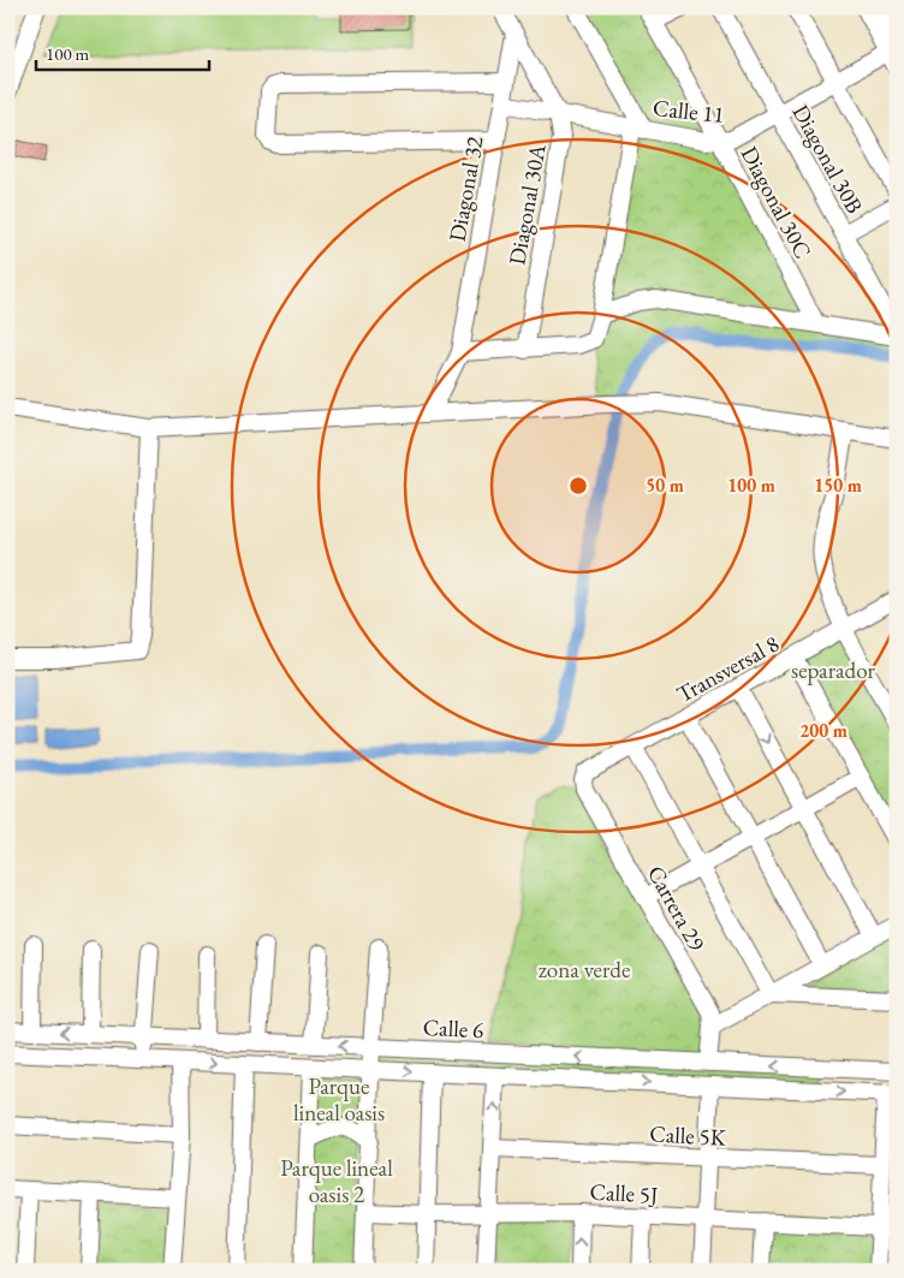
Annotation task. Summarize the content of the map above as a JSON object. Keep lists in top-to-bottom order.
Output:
{
  "streets": {
    "street": [
      "Calle 11",
      "Diagonal 30B",
      "Diagonal 32",
      "Diagonal 30C",
      "Diagonal 30A",
      "Transversal 8",
      "Carrera 29",
      "Calle 6",
      "Calle 5K",
      "Calle 5J"
    ]
  },
  "crossings": [
    ["Calle 11", "Diagonal 30B"],
    ["Calle 11", "Diagonal 32"],
    ["Calle 11", "Diagonal 30C"],
    ["Calle 11", "Diagonal 30A"],
    ["Diagonal 32", "Diagonal 30A"],
    ["Transversal 8", "Carrera 29"],
    ["Carrera 29", "Calle 6"]
  ],
  "parks": [
    "separador",
    "zona verde",
    "Parque lineal oasis",
    "Parque lineal oasis 2"
  ],
  "scale_bar": "100 m",
  "rings": [
    "50 m",
    "100 m",
    "150 m",
    "200 m"
  ]
}
